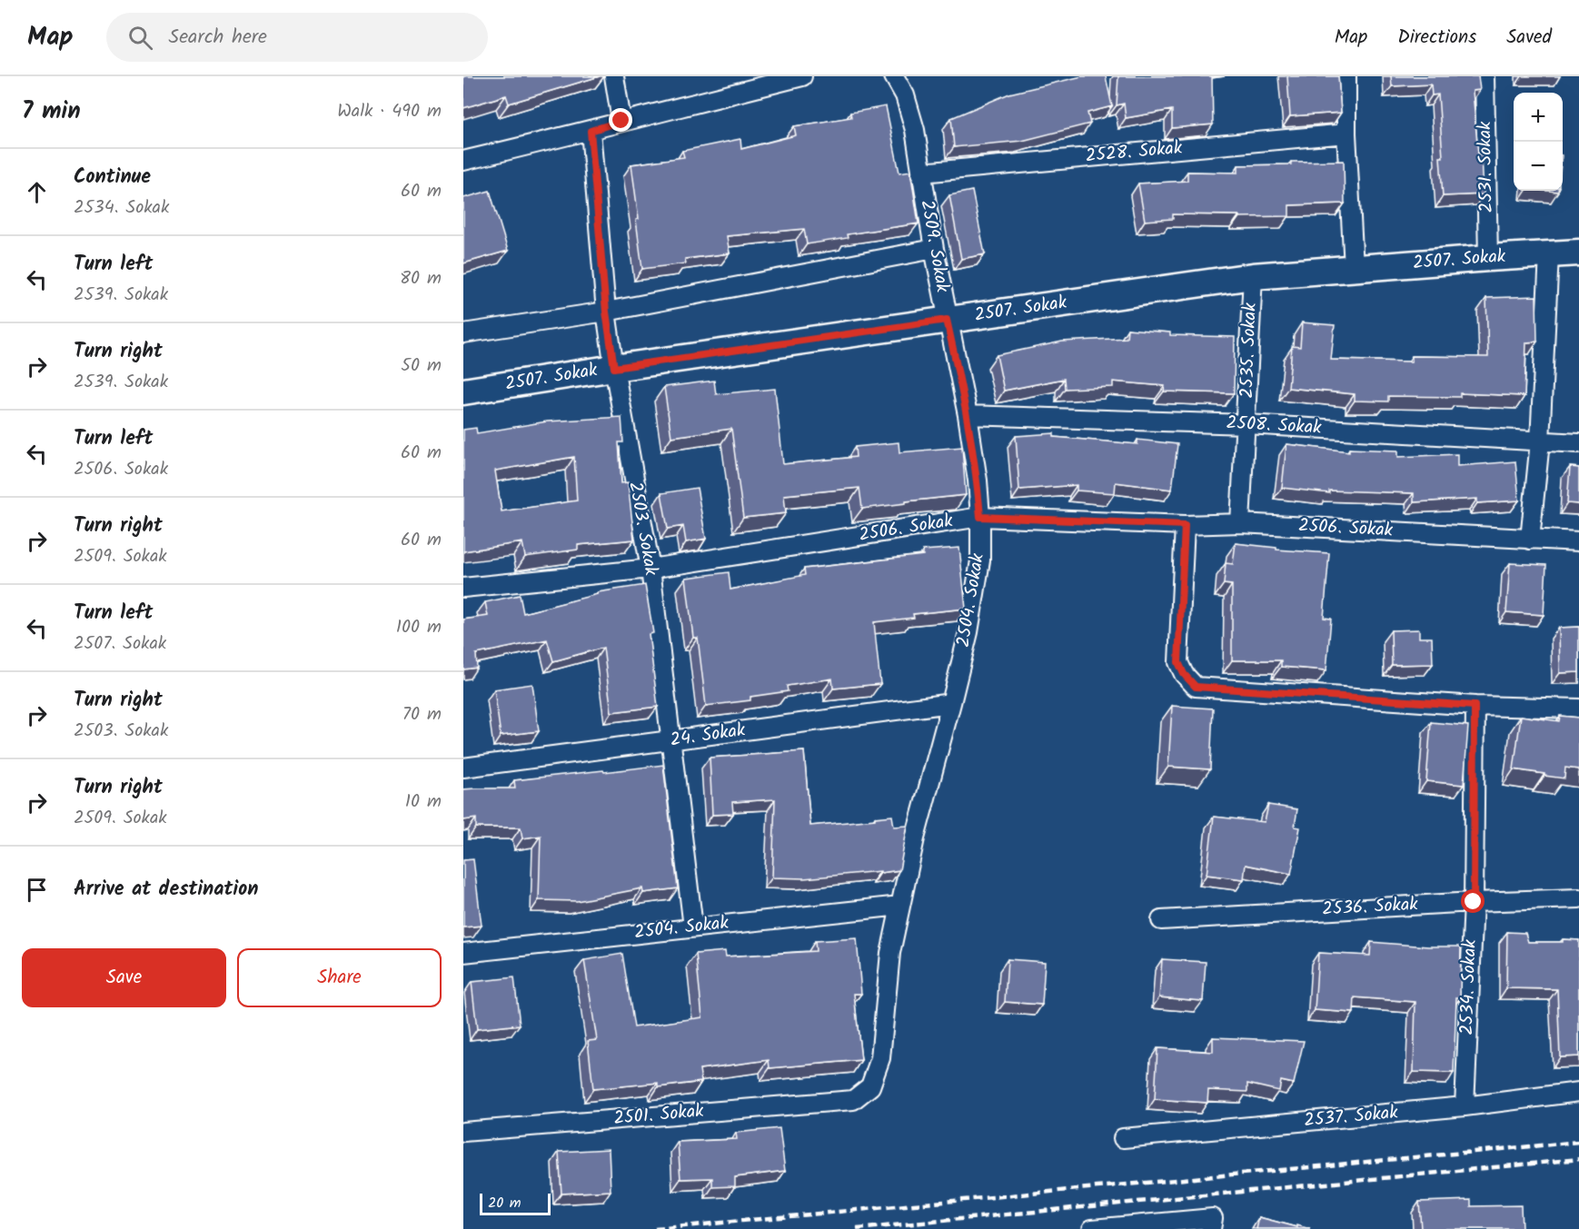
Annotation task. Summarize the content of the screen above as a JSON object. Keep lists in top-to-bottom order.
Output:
{
  "streets": {
    "street": [
      "2528. Sokak",
      "2531. Sokak",
      "2509. Sokak",
      "2507. Sokak",
      "2535. Sokak",
      "2508. Sokak",
      "2503. Sokak",
      "2506. Sokak",
      "2504. Sokak",
      "24. Sokak",
      "2536. Sokak",
      "2534. Sokak",
      "2501. Sokak",
      "2537. Sokak"
    ]
  },
  "crossings": [
    ["2528. Sokak", "2509. Sokak"],
    ["2531. Sokak", "2507. Sokak"],
    ["2509. Sokak", "2507. Sokak"],
    ["2509. Sokak", "2508. Sokak"],
    ["2509. Sokak", "2506. Sokak"],
    ["2509. Sokak", "2504. Sokak"],
    ["2507. Sokak", "2535. Sokak"],
    ["2507. Sokak", "2503. Sokak"],
    ["2535. Sokak", "2508. Sokak"],
    ["2535. Sokak", "2506. Sokak"],
    ["2503. Sokak", "2506. Sokak"],
    ["2503. Sokak", "2504. Sokak"],
    ["2503. Sokak", "24. Sokak"],
    ["2506. Sokak", "2504. Sokak"],
    ["2504. Sokak", "24. Sokak"],
    ["2504. Sokak", "2501. Sokak"],
    ["2536. Sokak", "2534. Sokak"],
    ["2534. Sokak", "2537. Sokak"]
  ],
  "scale_bar": "20 m",
  "page": {
    "header": "Map",
    "search": "Search here",
    "nav": ["Map", "Directions", "Saved"],
    "heading": ["7 min", "Walk · 490 m"],
    "map_buttons": ["+", "−"],
    "list": [
      ["Continue", "2534. Sokak", "60 m"],
      ["Turn left", "2539. Sokak", "80 m"],
      ["Turn right", "2539. Sokak", "50 m"],
      ["Turn left", "2506. Sokak", "60 m"],
      ["Turn right", "2509. Sokak", "60 m"],
      ["Turn left", "2507. Sokak", "100 m"],
      ["Turn right", "2503. Sokak", "70 m"],
      ["Turn right", "2509. Sokak", "10 m"],
      "Arrive at destination"
    ],
    "buttons": ["Save", "Share"],
    "scale": "20 m"
  }
}
